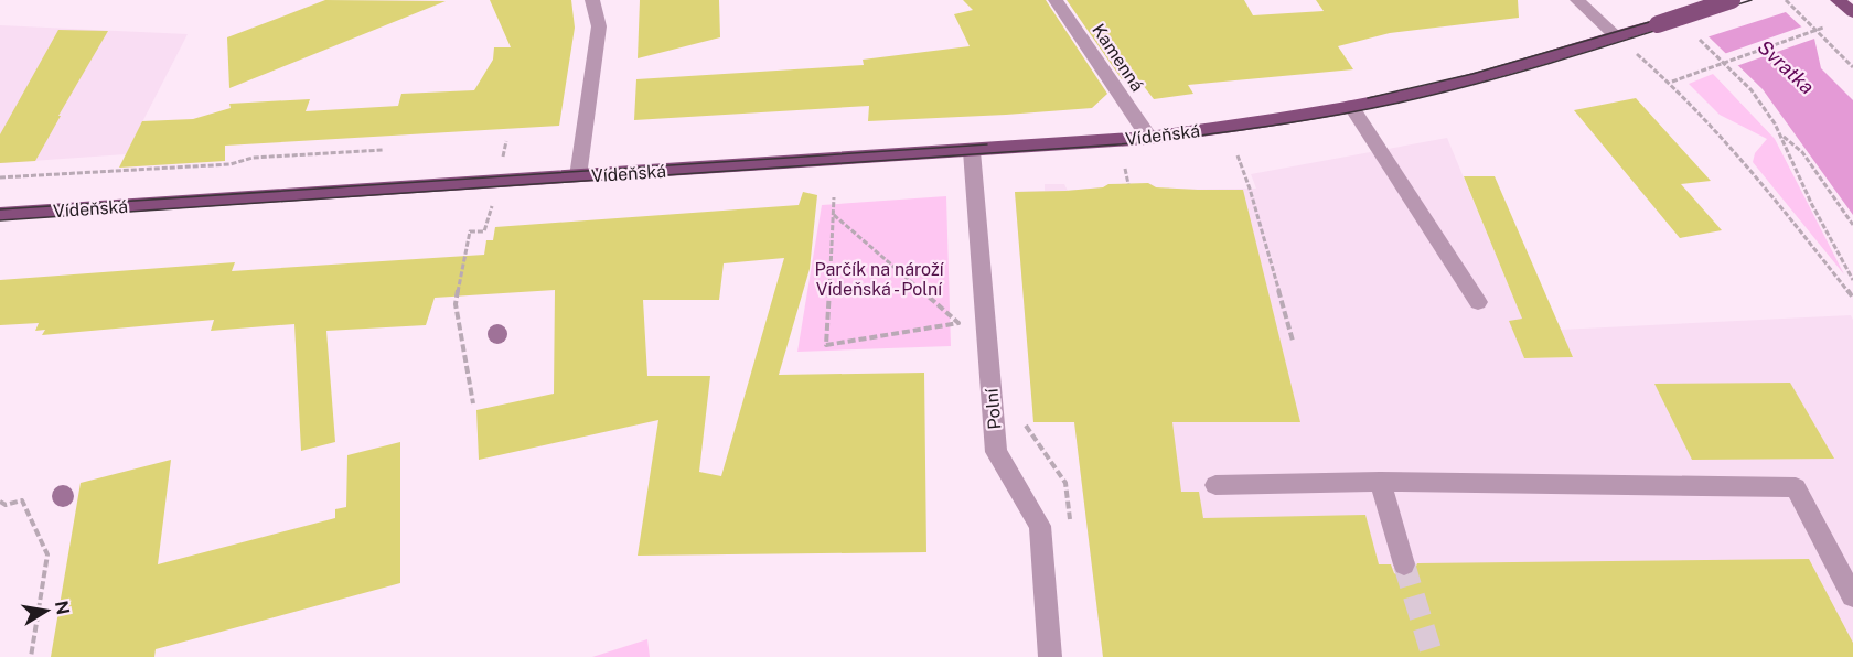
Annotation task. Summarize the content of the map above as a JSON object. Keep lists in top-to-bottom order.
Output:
{
  "streets": {
    "main road": ["Vídeňská"],
    "street": ["Kamenná", "Polní"]
  },
  "crossings": [
    ["Kamenná", "Vídeňská"],
    ["Vídeňská", "Polní"]
  ],
  "water": ["Svratka"],
  "parks": ["Parčík na nároží Vídeňská - Polní"],
  "north": "right"
}
